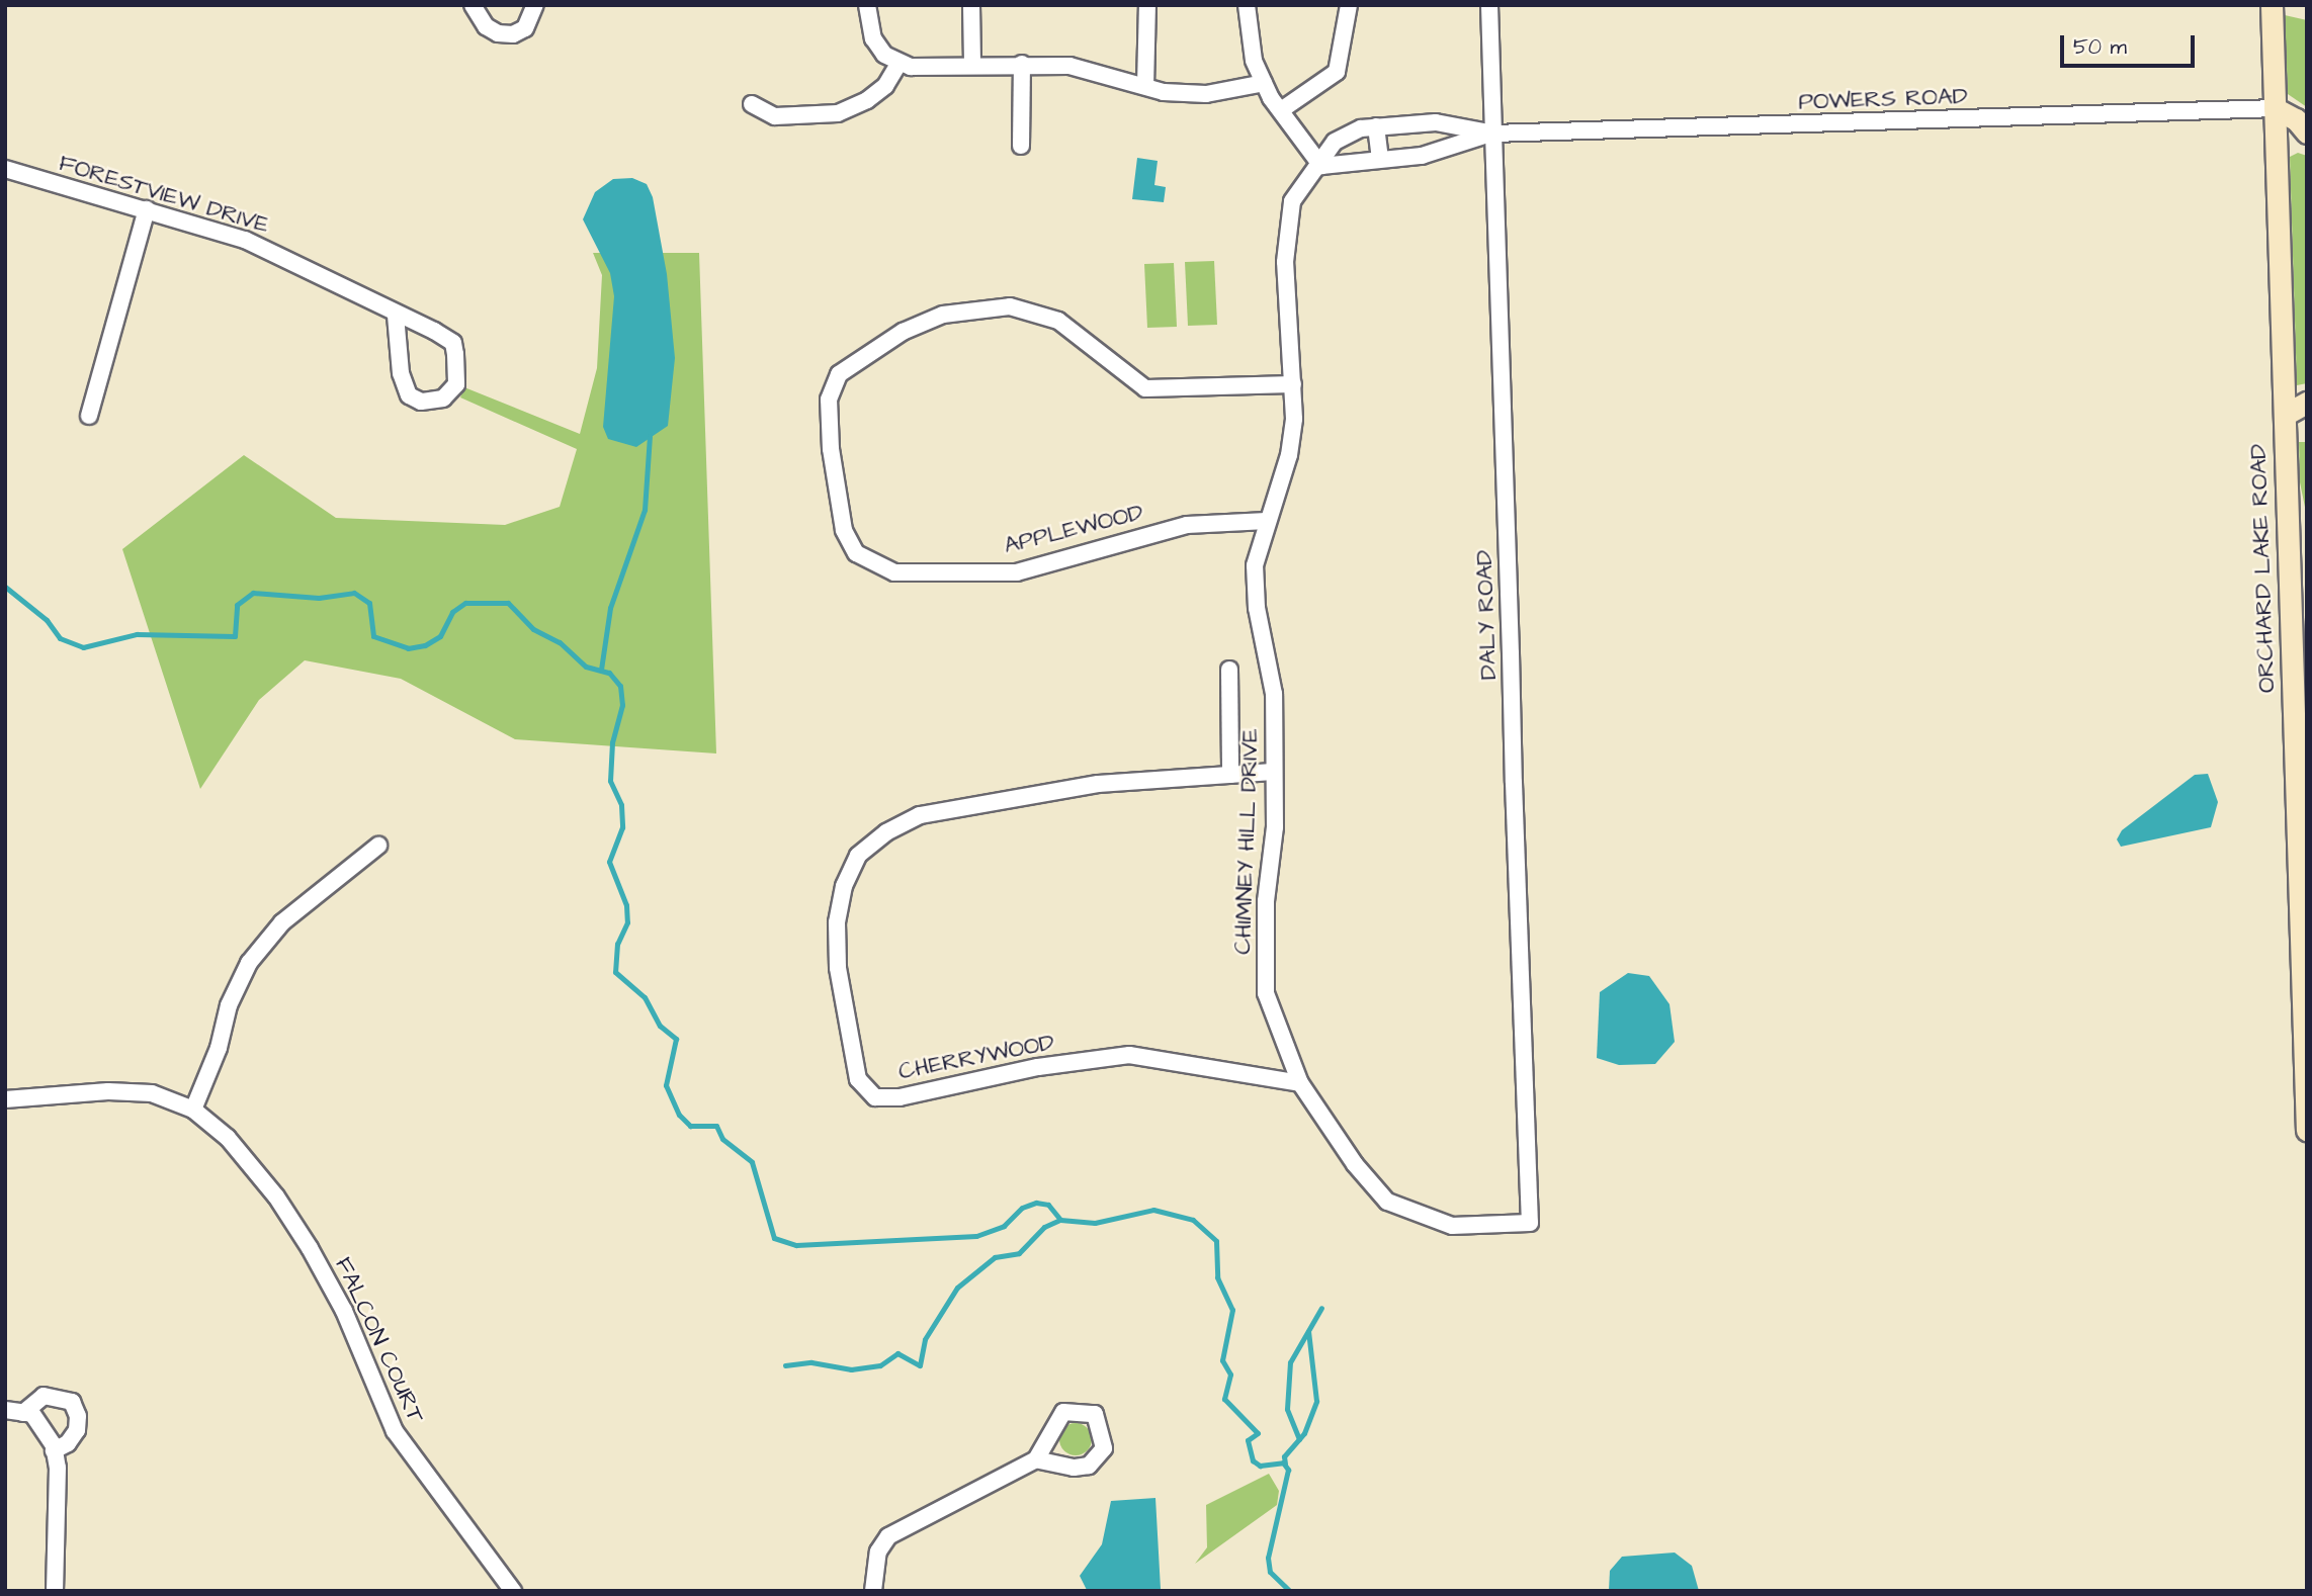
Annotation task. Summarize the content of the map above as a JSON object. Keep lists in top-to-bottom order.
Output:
{
  "streets": {
    "main road": ["ORCHARD LAKE ROAD"],
    "street": [
      "POWERS ROAD",
      "FORESTVIEW DRIVE",
      "APPLEWOOD",
      "DALY ROAD",
      "CHIMNEY HILL DRIVE",
      "CHERRYWOOD",
      "FALCON COURT"
    ]
  },
  "crossings": [
    ["POWERS ROAD", "ORCHARD LAKE ROAD"],
    ["POWERS ROAD", "DALY ROAD"],
    ["POWERS ROAD", "CHIMNEY HILL DRIVE"],
    ["APPLEWOOD", "CHIMNEY HILL DRIVE"],
    ["DALY ROAD", "CHIMNEY HILL DRIVE"],
    ["CHIMNEY HILL DRIVE", "CHERRYWOOD"]
  ],
  "scale_bar": "50 m"
}
